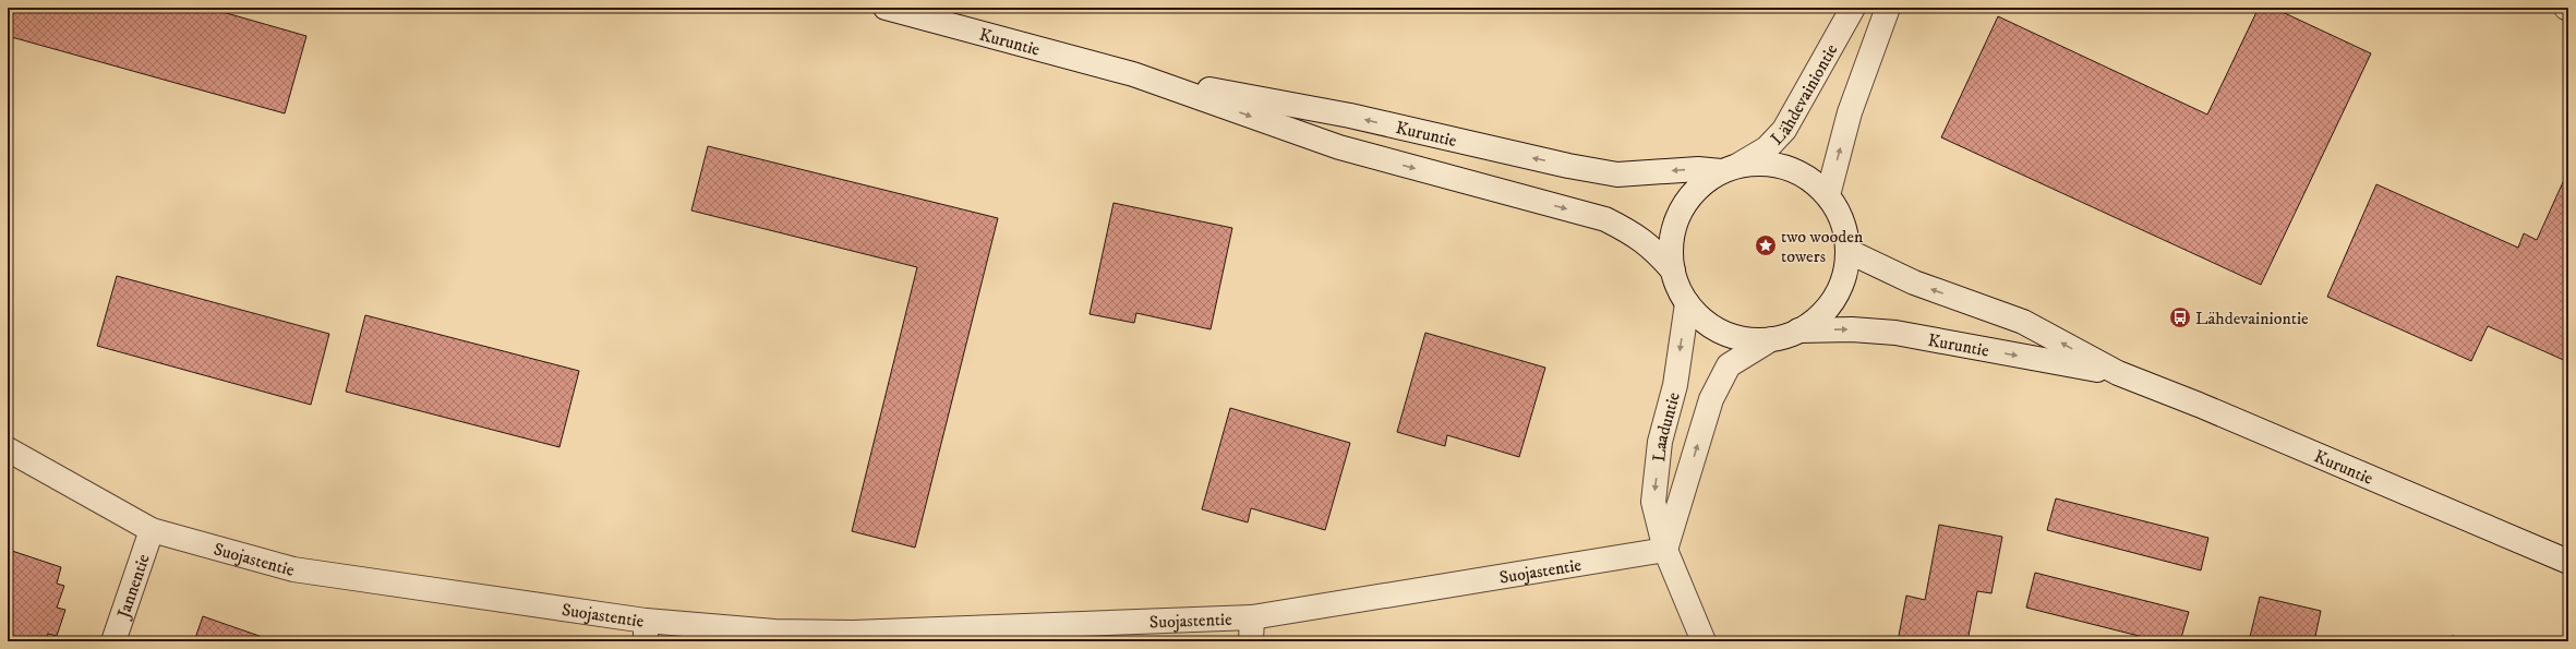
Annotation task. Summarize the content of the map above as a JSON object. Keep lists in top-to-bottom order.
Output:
{
  "streets": {
    "main road": [
      "Kuruntie",
      "Lähdevainiontie",
      "Laaduntie",
      "Suojastentie",
      "Jannentie"
    ]
  },
  "crossings": [
    ["Kuruntie", "Lähdevainiontie"],
    ["Laaduntie", "Suojastentie"],
    ["Suojastentie", "Jannentie"]
  ],
  "places": {
    "place": ["two wooden towers"],
    "bus stop": ["Lähdevainiontie"]
  }
}
